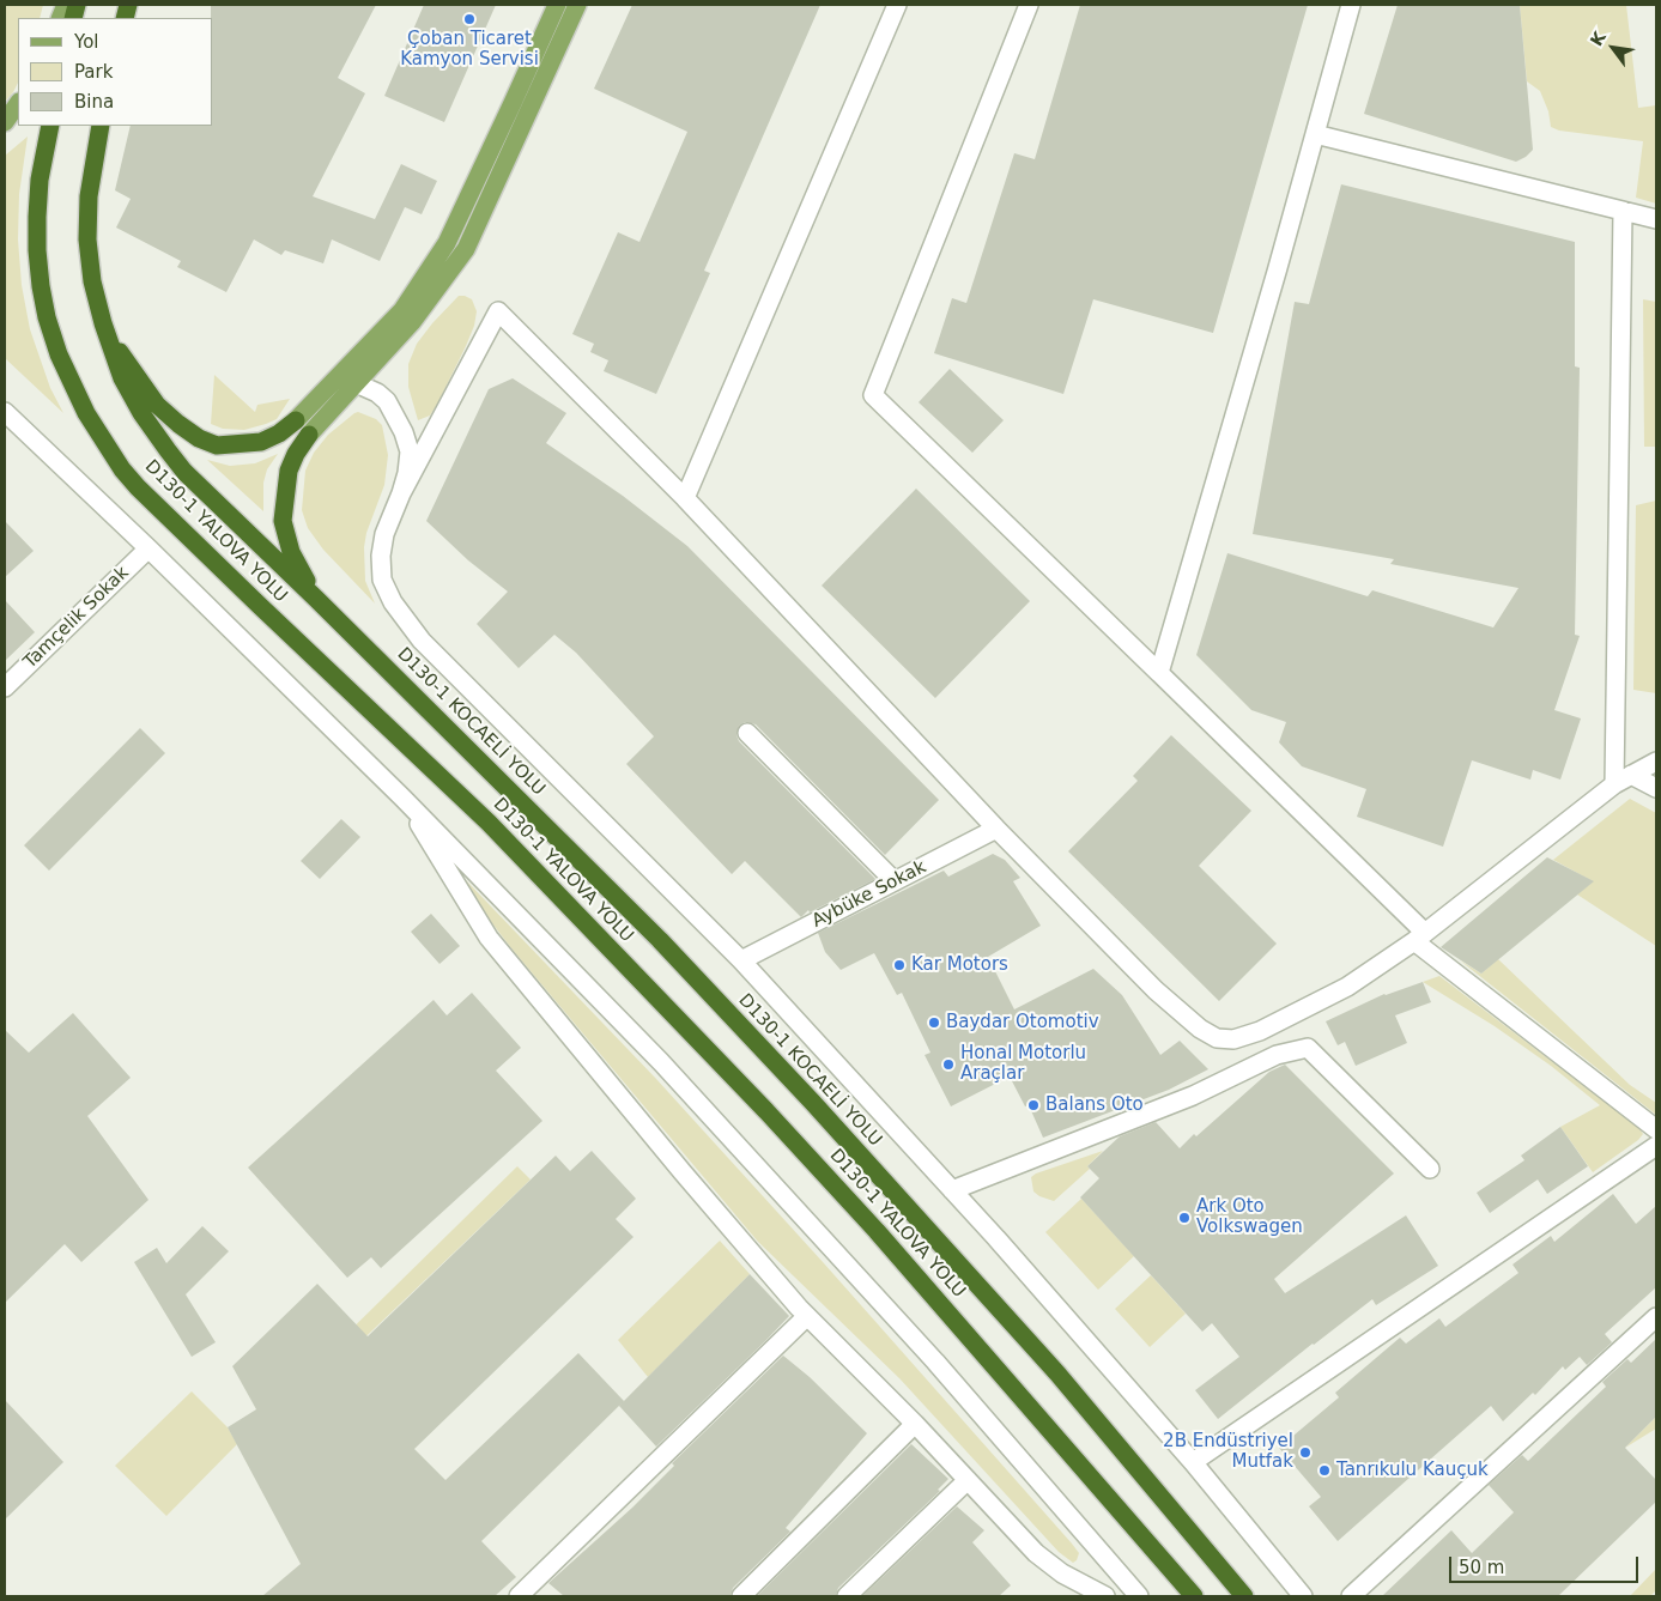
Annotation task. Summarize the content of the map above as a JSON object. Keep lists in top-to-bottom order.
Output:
{
  "streets": {
    "highway": ["D130-1 YALOVA YOLU", "D130-1 KOCAELİ YOLU"],
    "street": ["Tamçelik Sokak", "Aybüke Sokak"]
  },
  "places": [
    "Çoban Ticaret Kamyon Servisi",
    "Kar Motors",
    "Baydar Otomotiv",
    "Honal Motorlu Araçlar",
    "Balans Oto",
    "Ark Oto Volkswagen",
    "2B Endüstriyel Mutfak",
    "Tanrıkulu Kauçuk"
  ],
  "legend": ["Yol", "Park", "Bina"],
  "scale_bar": "50 m",
  "north": "top left"
}
